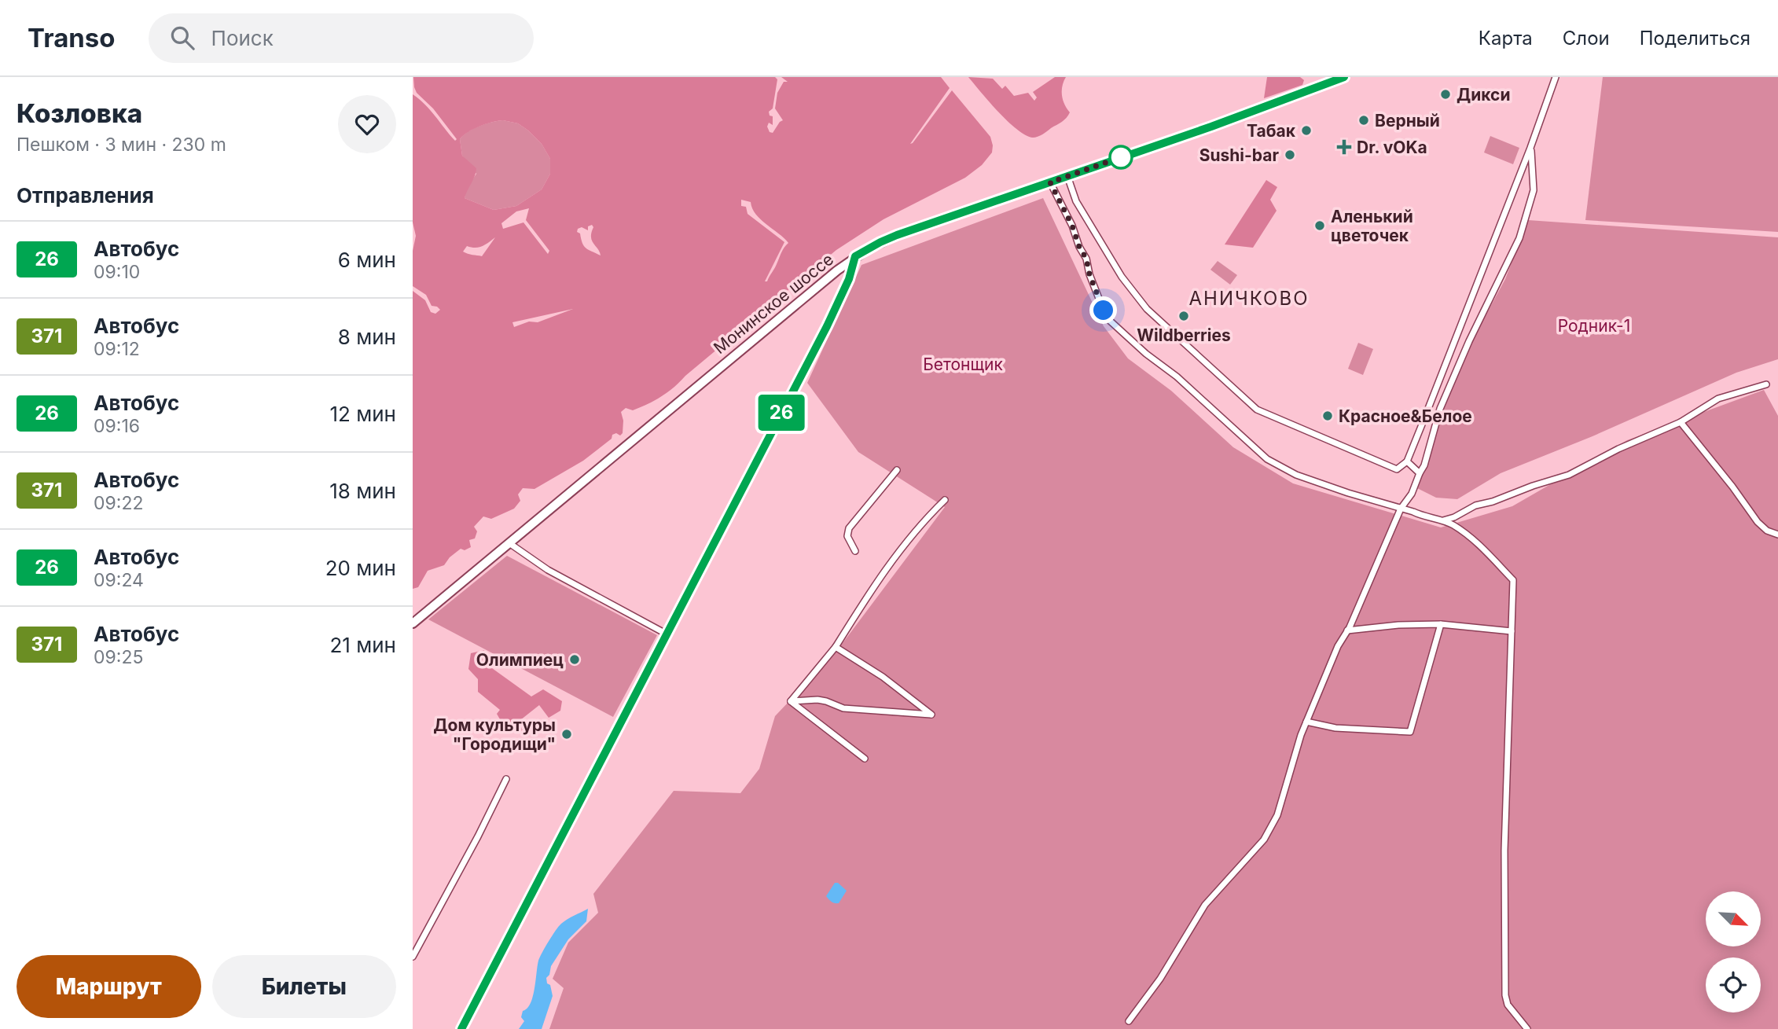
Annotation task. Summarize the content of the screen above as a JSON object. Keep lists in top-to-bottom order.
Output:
{
  "streets": {
    "main road": ["Монинское шоссе"]
  },
  "districts": ["АНИЧКОВО"],
  "parks": ["Родник-1", "Бетонщик"],
  "places": {
    "other": [
      "Дикси",
      "Верный",
      "Табак",
      "Sushi-bar",
      "Аленький цветочек",
      "Wildberries",
      "Красное&Белое",
      "Олимпиец",
      "Дом культуры \"Городищи\""
    ],
    "health": ["Dr. vOKa"]
  },
  "lines": ["bus line 26"],
  "north": "bottom right",
  "page": {
    "header": "Transo",
    "search": "Поиск",
    "nav": ["Карта", "Слои", "Поделиться"],
    "heading": [
      ["Козловка", "Пешком · 3 мин · 230 m"],
      "Отправления"
    ],
    "on_map": "26",
    "list": [
      {
        "mark": "26",
        "name": "Автобус",
        "note": "09:10",
        "value": "6 мин"
      },
      {
        "mark": "371",
        "name": "Автобус",
        "note": "09:12",
        "value": "8 мин"
      },
      {
        "mark": "26",
        "name": "Автобус",
        "note": "09:16",
        "value": "12 мин"
      },
      {
        "mark": "371",
        "name": "Автобус",
        "note": "09:22",
        "value": "18 мин"
      },
      {
        "mark": "26",
        "name": "Автобус",
        "note": "09:24",
        "value": "20 мин"
      },
      {
        "mark": "371",
        "name": "Автобус",
        "note": "09:25",
        "value": "21 мин"
      }
    ],
    "buttons": ["Маршрут", "Билеты"]
  }
}
